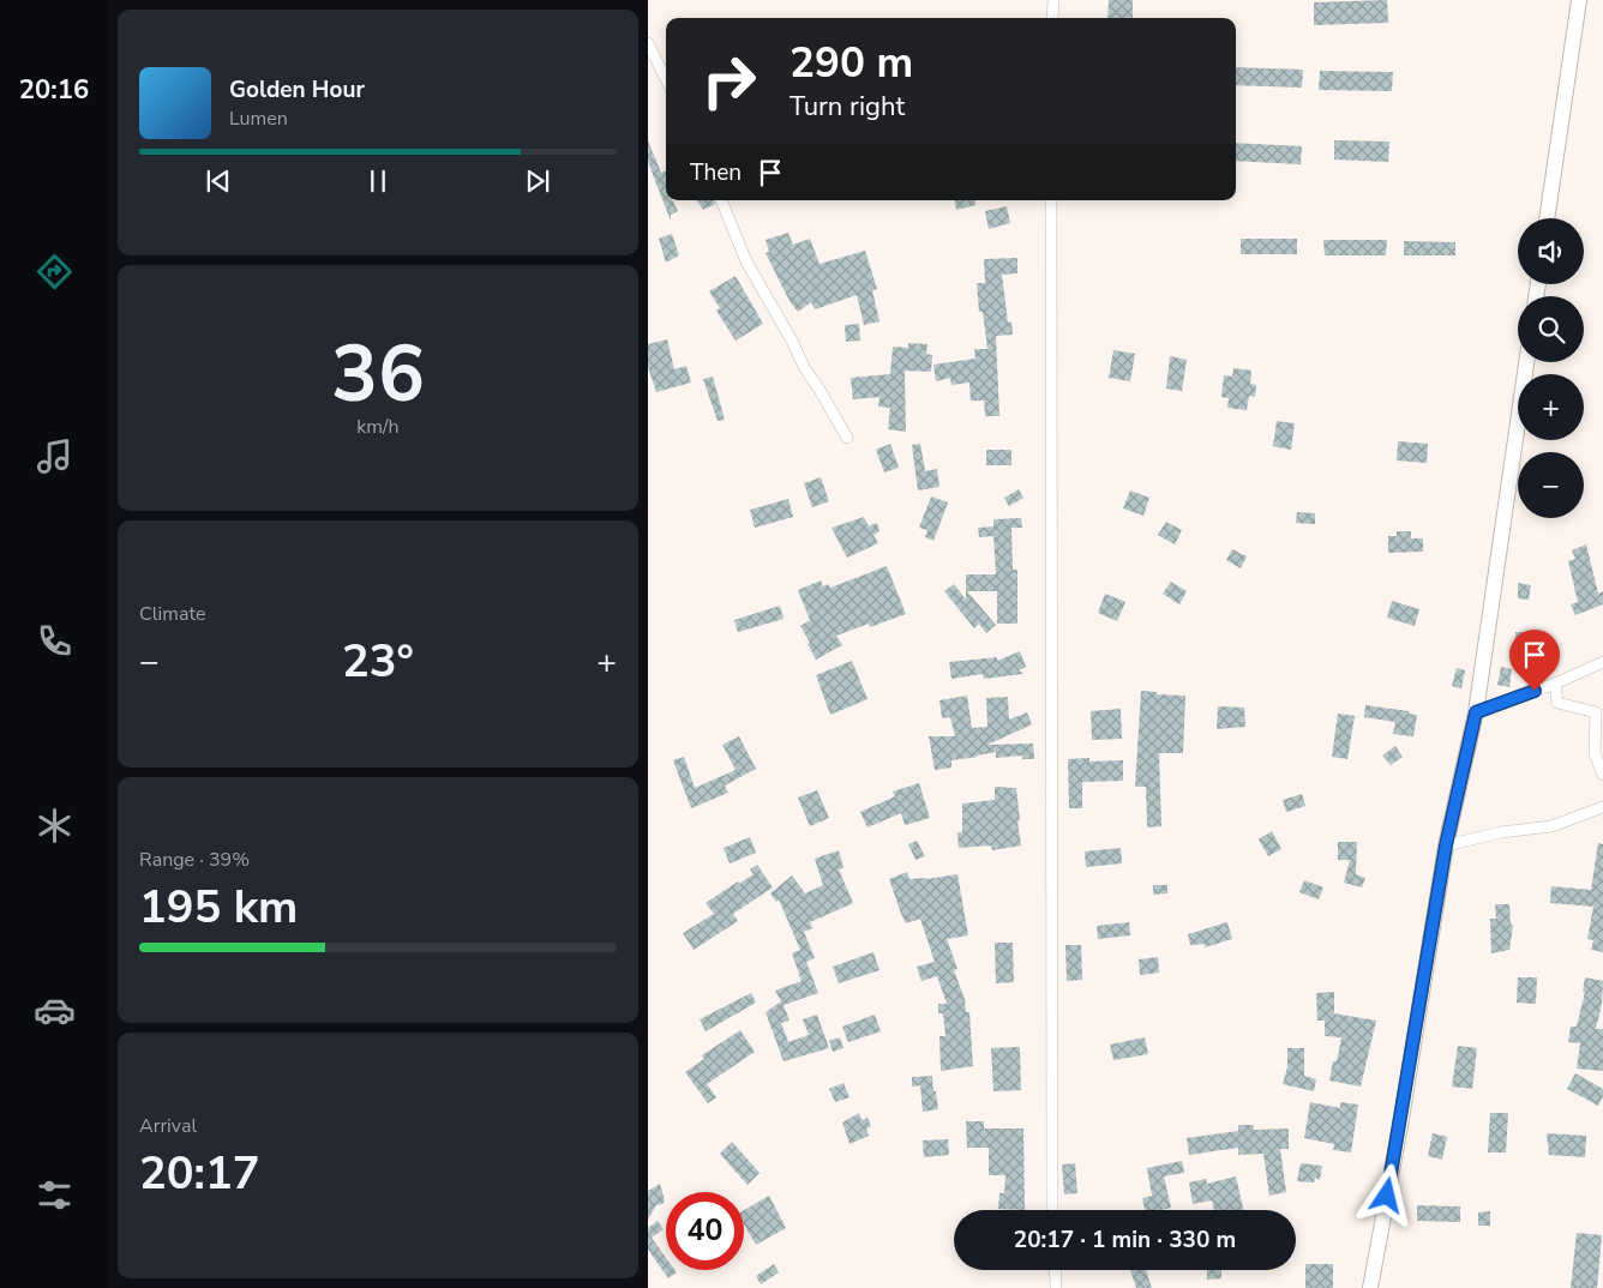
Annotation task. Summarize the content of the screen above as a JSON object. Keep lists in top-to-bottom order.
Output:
{
  "page": {
    "tabs": "20:16",
    "turn": ["290 m", "Turn right"],
    "song": ["Golden Hour", "Lumen"],
    "then": "Then",
    "map_buttons": ["+", "−"],
    "tile": [
      ["36", "km/h"],
      "Climate",
      ["Range · 39%", "195 km"],
      ["Arrival", "20:17"]
    ],
    "heat": ["−", "23°", "+"],
    "limit": "40",
    "trip": "20:17 · 1 min · 330 m"
  }
}
